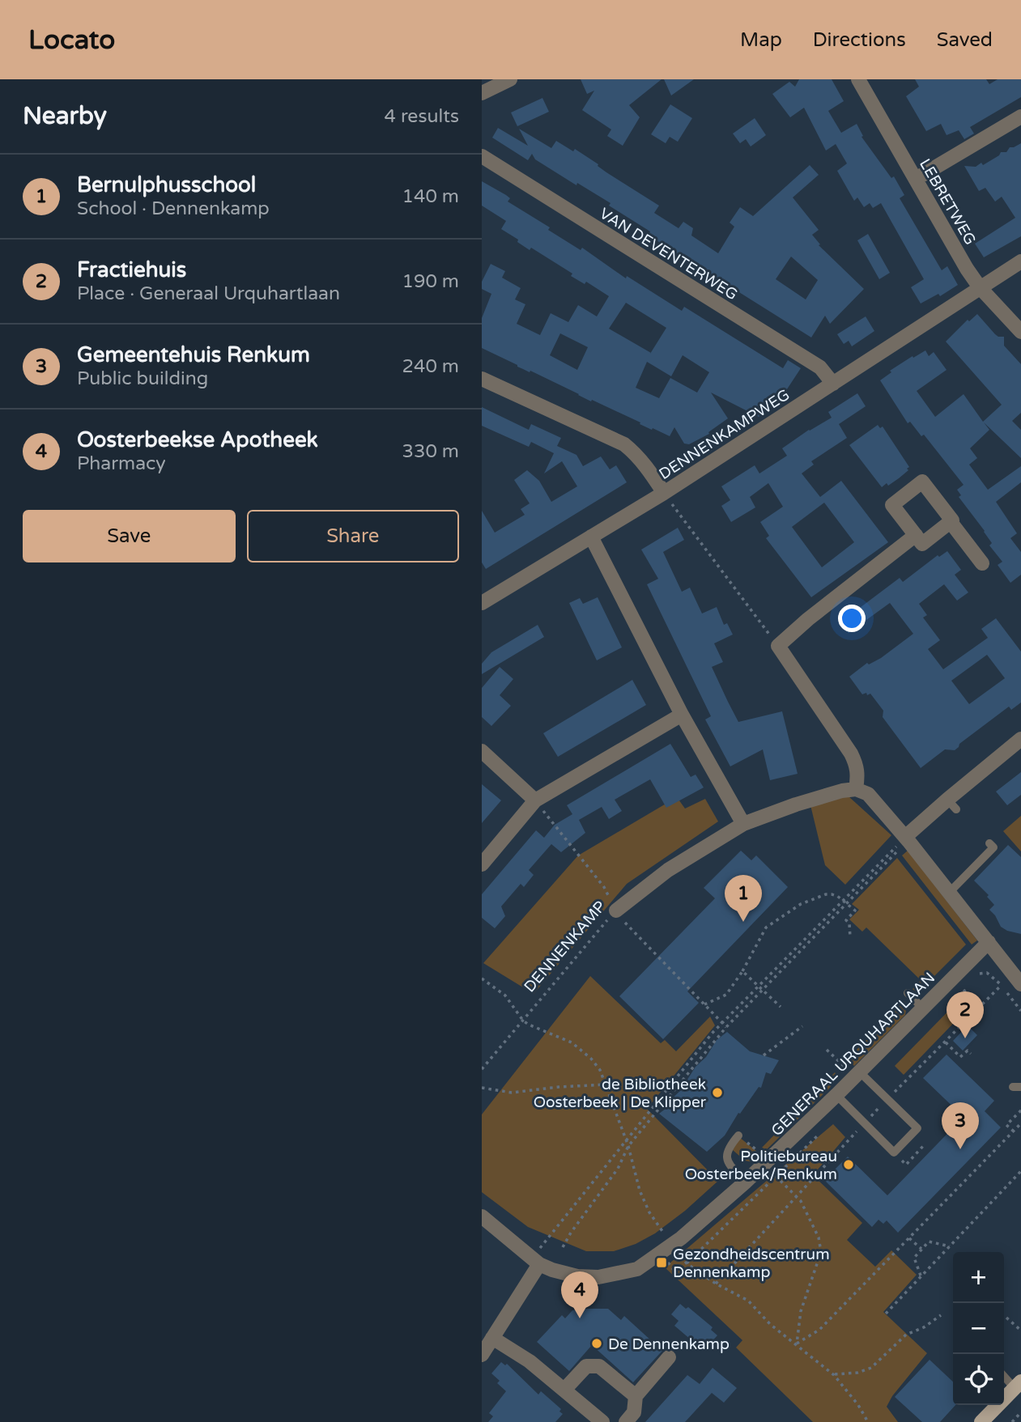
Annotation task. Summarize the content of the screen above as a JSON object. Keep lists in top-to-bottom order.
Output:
{
  "streets": {
    "street": [
      "LEBRETWEG",
      "VAN DEVENTERWEG",
      "DENNENKAMPWEG",
      "DENNENKAMP",
      "GENERAAL URQUHARTLAAN"
    ]
  },
  "crossings": [
    ["LEBRETWEG", "DENNENKAMPWEG"],
    ["VAN DEVENTERWEG", "DENNENKAMPWEG"]
  ],
  "places": {
    "other": ["de Bibliotheek Oosterbeek | De Klipper", "Politiebureau Oosterbeek/Renkum", "De Dennenkamp"],
    "transit": ["Gezondheidscentrum Dennenkamp"]
  },
  "page": {
    "header": "Locato",
    "nav": ["Map", "Directions", "Saved"],
    "heading": ["Nearby", "4 results"],
    "list": [
      {
        "mark": "1",
        "name": "Bernulphusschool",
        "note": "School · Dennenkamp",
        "value": "140 m"
      },
      {
        "mark": "2",
        "name": "Fractiehuis",
        "note": "Place · Generaal Urquhartlaan",
        "value": "190 m"
      },
      {
        "mark": "3",
        "name": "Gemeentehuis Renkum",
        "note": "Public building",
        "value": "240 m"
      },
      {
        "mark": "4",
        "name": "Oosterbeekse Apotheek",
        "note": "Pharmacy",
        "value": "330 m"
      }
    ],
    "buttons": ["Save", "Share"],
    "pins": [
      "1",
      "2",
      "3",
      "4"
    ],
    "map_buttons": ["+", "−"]
  }
}
